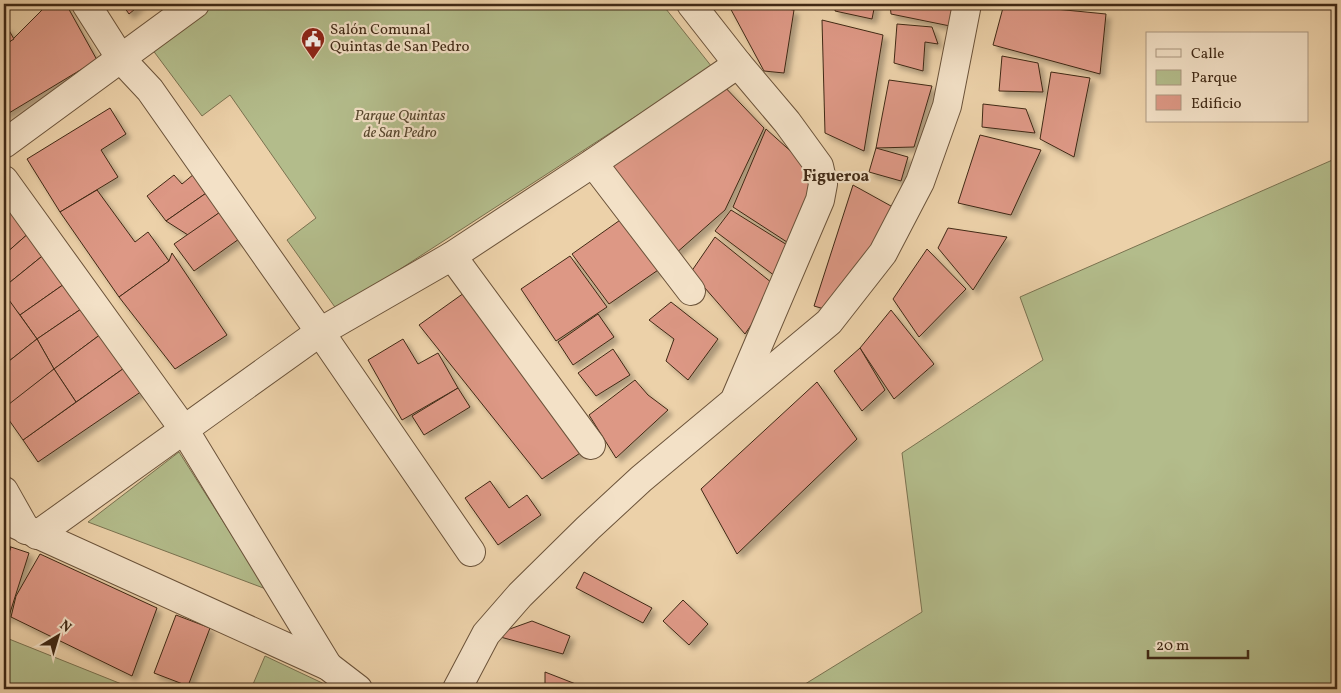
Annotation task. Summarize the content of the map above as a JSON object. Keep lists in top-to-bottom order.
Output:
{
  "districts": ["Figueroa"],
  "parks": ["Parque Quintas de San Pedro"],
  "places": {
    "public building": ["Salón Comunal Quintas de San Pedro"]
  },
  "legend": ["Calle", "Parque", "Edificio"],
  "scale_bar": "20 m",
  "north": "top right"
}
